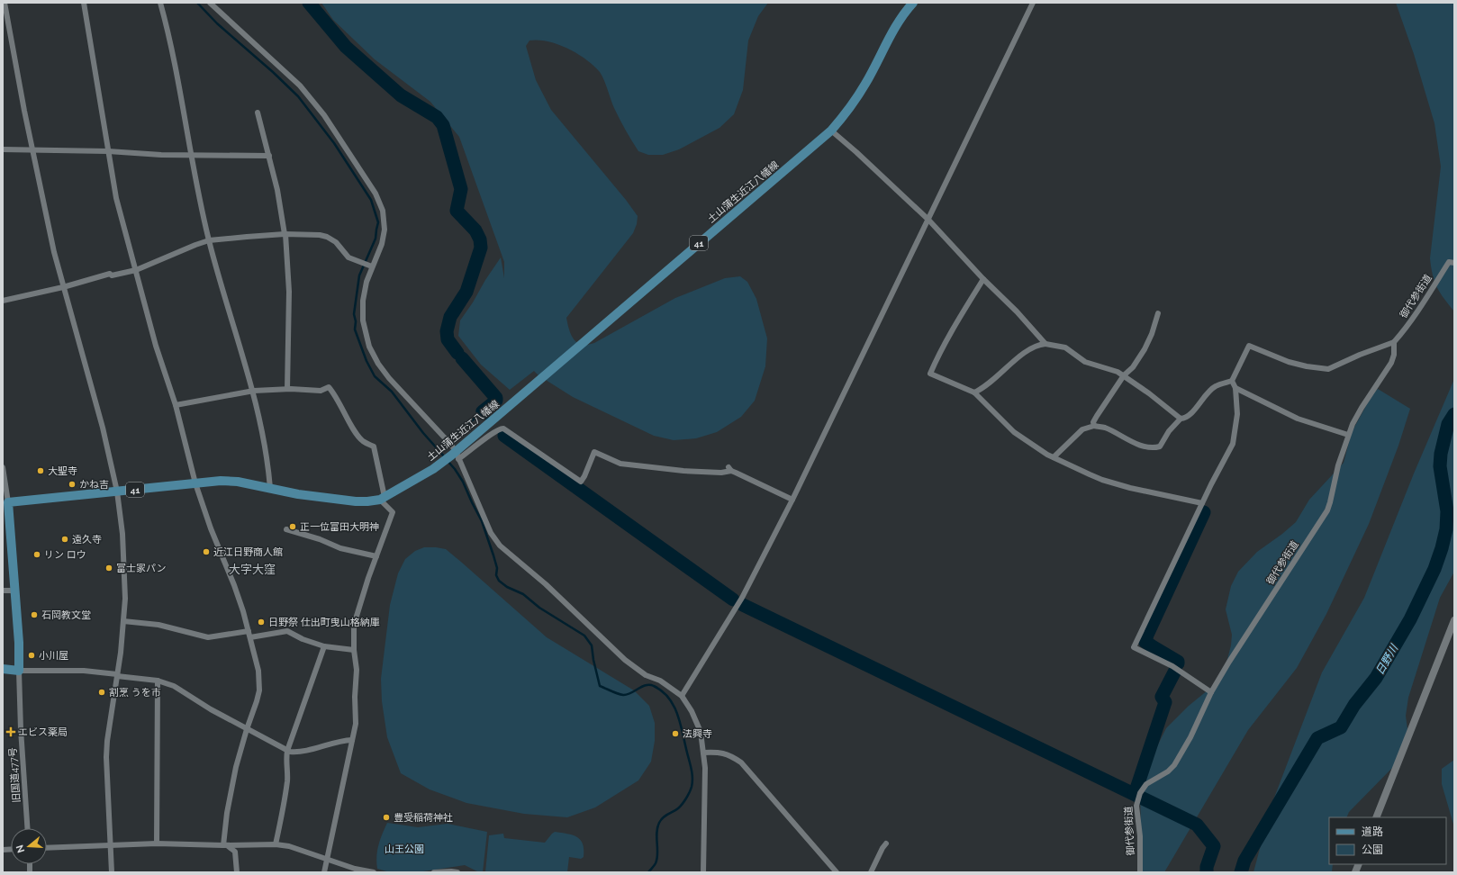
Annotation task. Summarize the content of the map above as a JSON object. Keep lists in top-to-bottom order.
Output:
{
  "streets": {
    "main road": ["土山蒲生近江八幡線", "41"],
    "street": ["御代参街道", "旧国道477号"]
  },
  "districts": ["大字大窪"],
  "water": ["日野川"],
  "parks": ["山王公園"],
  "places": {
    "other": [
      "大聖寺",
      "かね吉",
      "正一位富田大明神",
      "遠久寺",
      "近江日野商人館",
      "リン ロウ",
      "富士家パン",
      "石岡教文堂",
      "日野祭 仕出町曳山格納庫",
      "小川屋",
      "割烹 うを市",
      "法興寺",
      "豊受稲荷神社"
    ],
    "health": ["エビス薬局"]
  },
  "legend": ["道路", "公園"],
  "north": "left"
}
